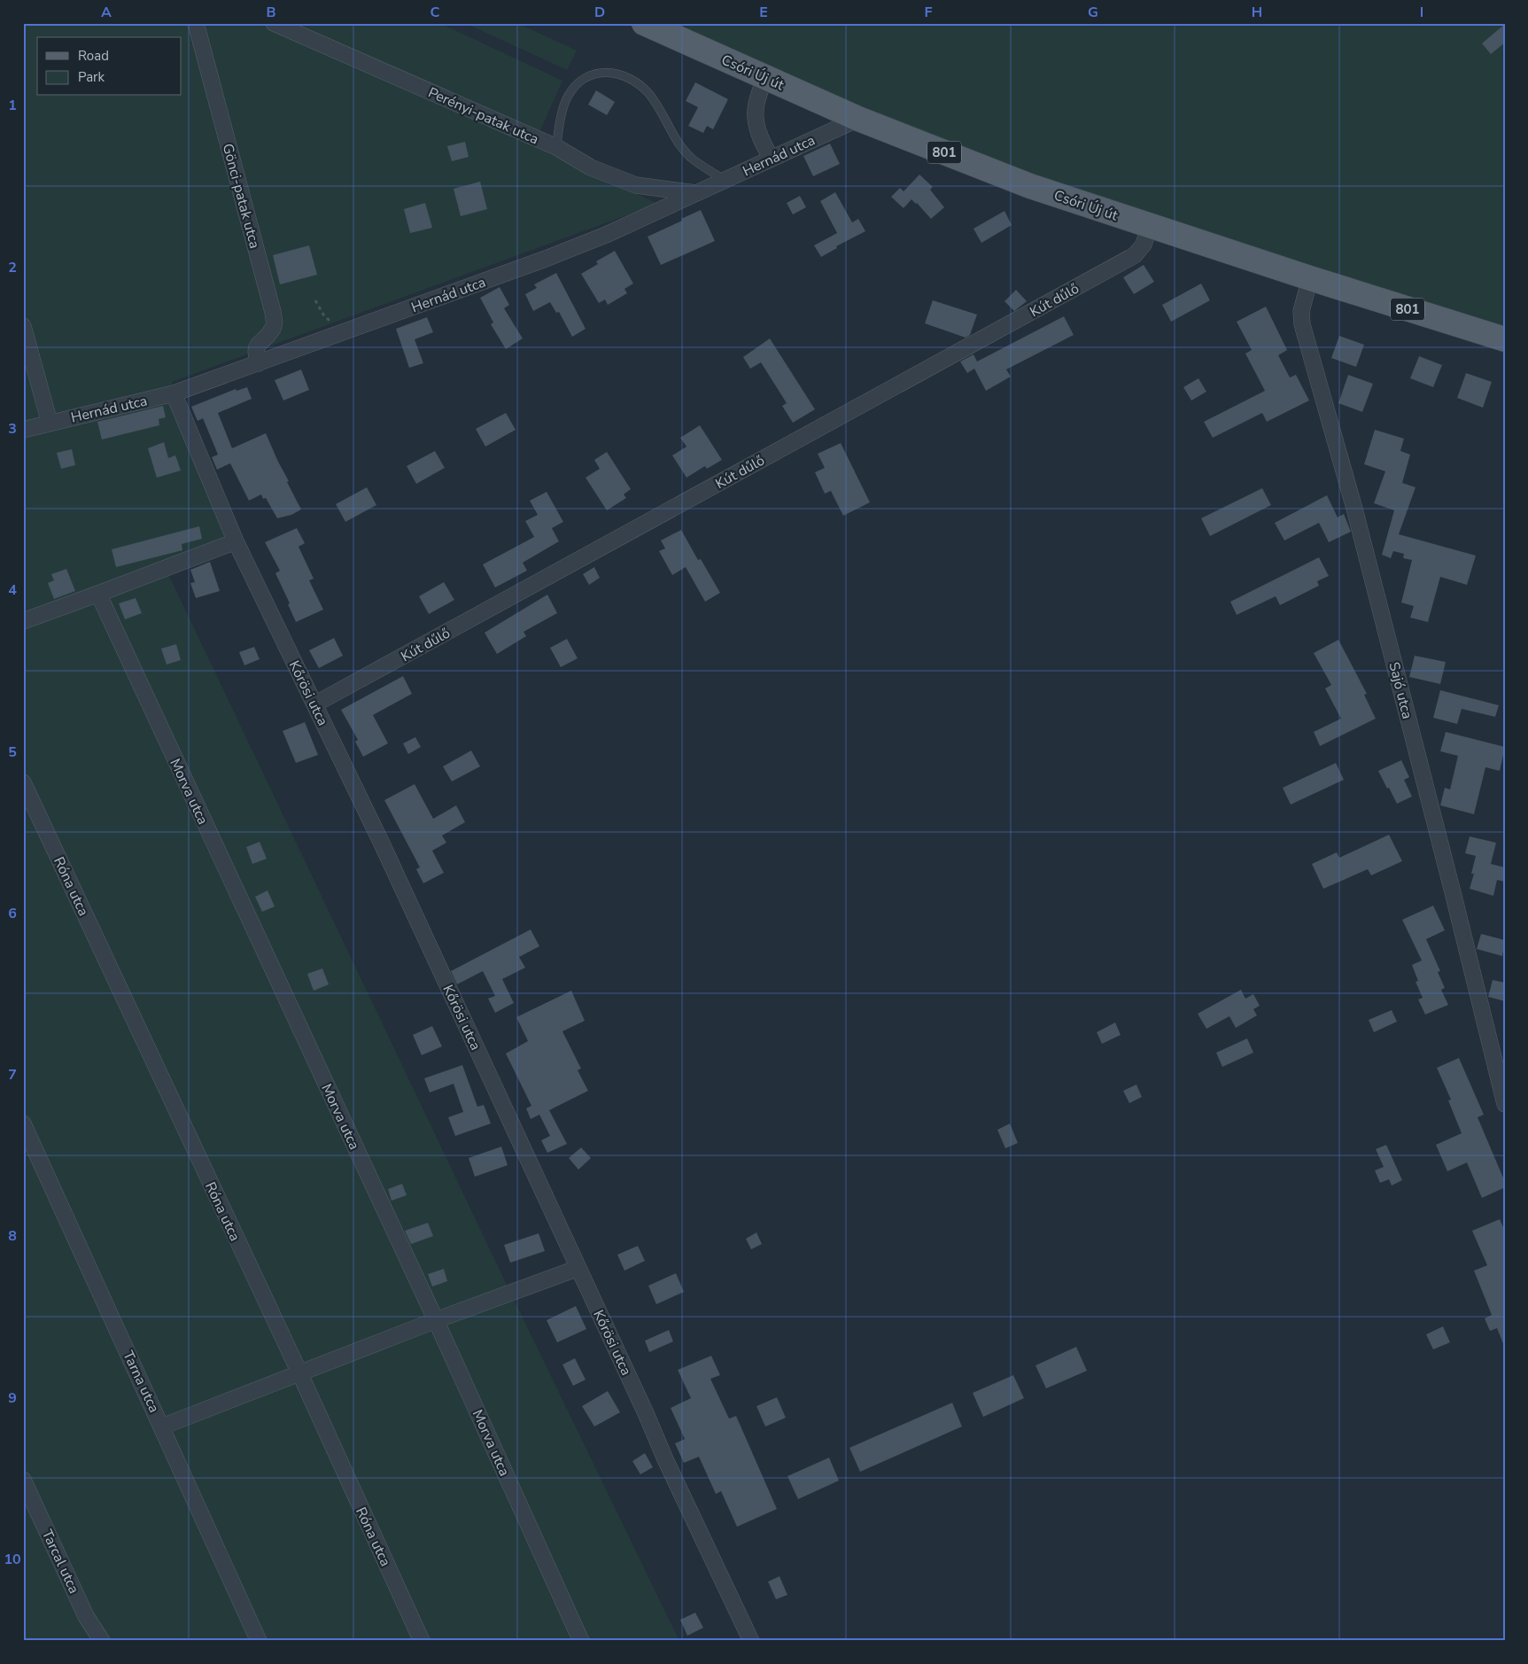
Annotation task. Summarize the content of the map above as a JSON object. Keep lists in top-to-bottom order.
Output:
{
  "streets": {
    "main road": ["Csóri Új út", "801"],
    "street": [
      "Perényi-patak utca",
      "Hernád utca",
      "Gönci-patak utca",
      "Kút dűlő",
      "Sajó utca",
      "Kőrösi utca",
      "Morva utca",
      "Róna utca",
      "Tarna utca",
      "Tarcal utca"
    ]
  },
  "crossings": [
    ["Csóri Új út", "Hernád utca"],
    ["Csóri Új út", "Kút dűlő"],
    ["Csóri Új út", "Sajó utca"],
    ["Perényi-patak utca", "Hernád utca"],
    ["Hernád utca", "Gönci-patak utca"],
    ["Hernád utca", "Kőrösi utca"],
    ["Kút dűlő", "Kőrösi utca"]
  ],
  "legend": ["Road", "Park"],
  "grid": {
    "columns": [
      "A",
      "B",
      "C",
      "D",
      "E",
      "F",
      "G",
      "H",
      "I"
    ],
    "rows": [
      "1",
      "2",
      "3",
      "4",
      "5",
      "6",
      "7",
      "8",
      "9",
      "10"
    ]
  }
}
